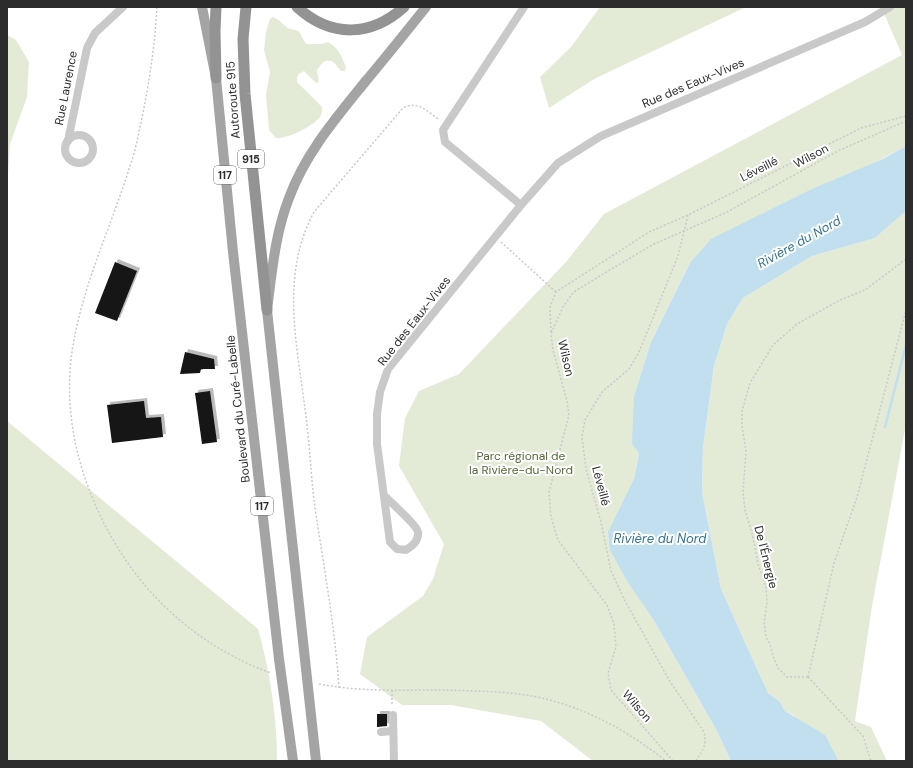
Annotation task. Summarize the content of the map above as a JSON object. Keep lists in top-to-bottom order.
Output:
{
  "streets": {
    "highway": ["Autoroute 915", "915"],
    "main road": ["117", "Boulevard du Curé-Labelle"],
    "street": ["Rue des Eaux-Vives", "Rue Laurence"],
    "path": ["Wilson", "Léveillé", "De l'Énergie"]
  },
  "crossings": [
    ["Autoroute 915", "117"],
    ["Autoroute 915", "Boulevard du Curé-Labelle"],
    ["Wilson", "Léveillé"]
  ],
  "water": ["Rivière du Nord"],
  "parks": ["Parc régional de la Rivière-du-Nord"]
}
